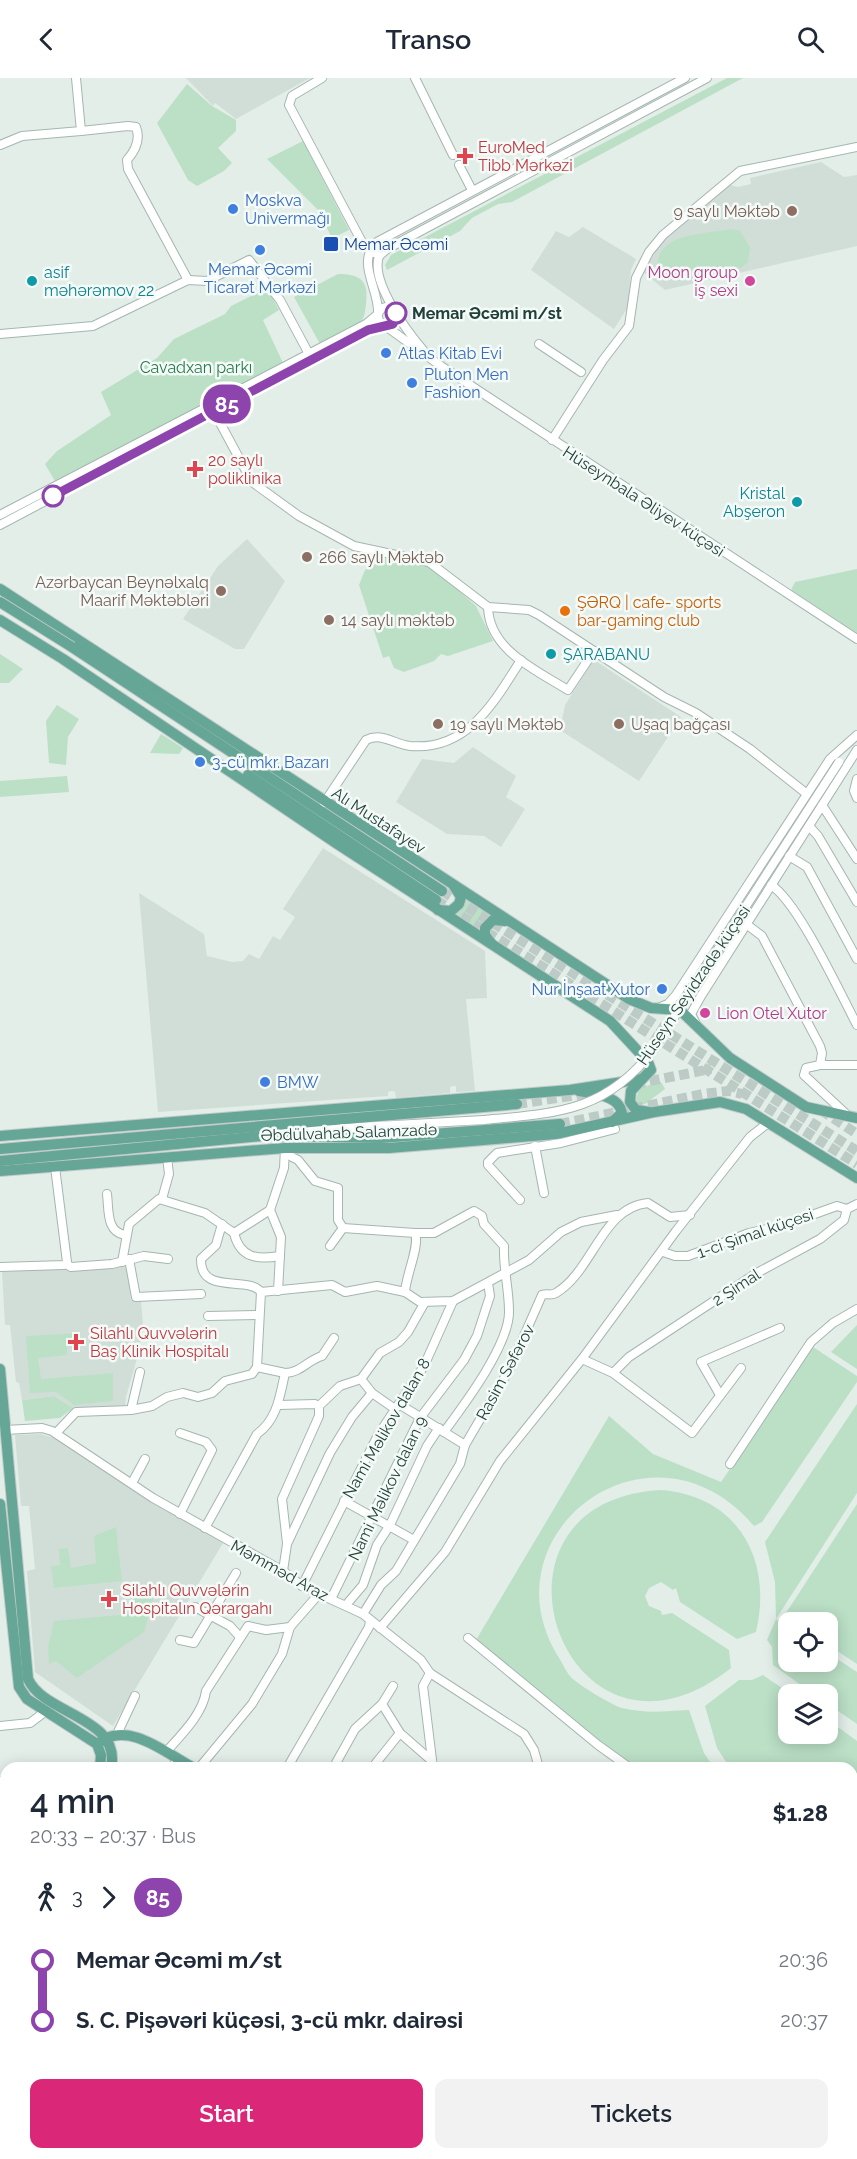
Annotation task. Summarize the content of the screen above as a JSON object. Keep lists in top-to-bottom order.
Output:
{
  "streets": {
    "main road": ["Alı Mustafayev", "Əbdülvahab Salamzadə"],
    "street": [
      "Hüseynbala Əliyev küçəsi",
      "Hüseyn Seyidzadə küçəsi",
      "1-ci Şimal küçesi",
      "2 Şimal",
      "Rasim Səfərov",
      "Nami Məlikov dalan 8",
      "Nami Məlikov dalan 9",
      "Məmməd Araz"
    ]
  },
  "crossings": [
    ["1-ci Şimal küçesi", "2 Şimal"],
    ["Rasim Səfərov", "Məmməd Araz"],
    ["Nami Məlikov dalan 8", "Məmməd Araz"],
    ["Nami Məlikov dalan 9", "Məmməd Araz"]
  ],
  "parks": ["Cavadxan parkı"],
  "places": {
    "health": [
      "EuroMed Tibb Mərkəzi",
      "20 saylı poliklinika",
      "Silahlı Quvvələrin Baş Klinik Hospitalı",
      "Silahlı Quvvələrin Hospitalın Qərargahı"
    ],
    "other": [
      "Moskva Univermağı",
      "9 saylı Məktəb",
      "Memar Əcəmi Ticarət Mərkəzi",
      "asif məhərəmov 22",
      "Moon group iş sexi",
      "Memar Əcəmi m/st",
      "Atlas Kitab Evi",
      "Pluton Men Fashion",
      "Kristal Abşeron",
      "266 saylı Məktəb",
      "Azərbaycan Beynəlxalq Maarif Məktəbləri",
      "ŞƏRQ | cafe- sports bar-gaming club",
      "14 saylı məktəb",
      "ŞARABANU",
      "19 saylı Məktəb",
      "Uşaq bağçası",
      "3-cü mkr. Bazarı",
      "Nur İnşaat Xutor",
      "Lion Otel Xutor",
      "BMW"
    ],
    "transit": ["Memar Əcəmi"]
  },
  "lines": ["bus line 85"],
  "page": {
    "header": "Transo",
    "on_map": "85",
    "heading": ["4 min", "20:33 – 20:37 · Bus", "$1.28"],
    "legs": ["3", "85"],
    "list": [
      {
        "name": "Memar Əcəmi m/st",
        "value": "20:36"
      },
      {
        "name": "S. C. Pişəvəri küçəsi, 3-cü mkr. dairəsi",
        "value": "20:37"
      }
    ],
    "buttons": ["Start", "Tickets"]
  }
}
